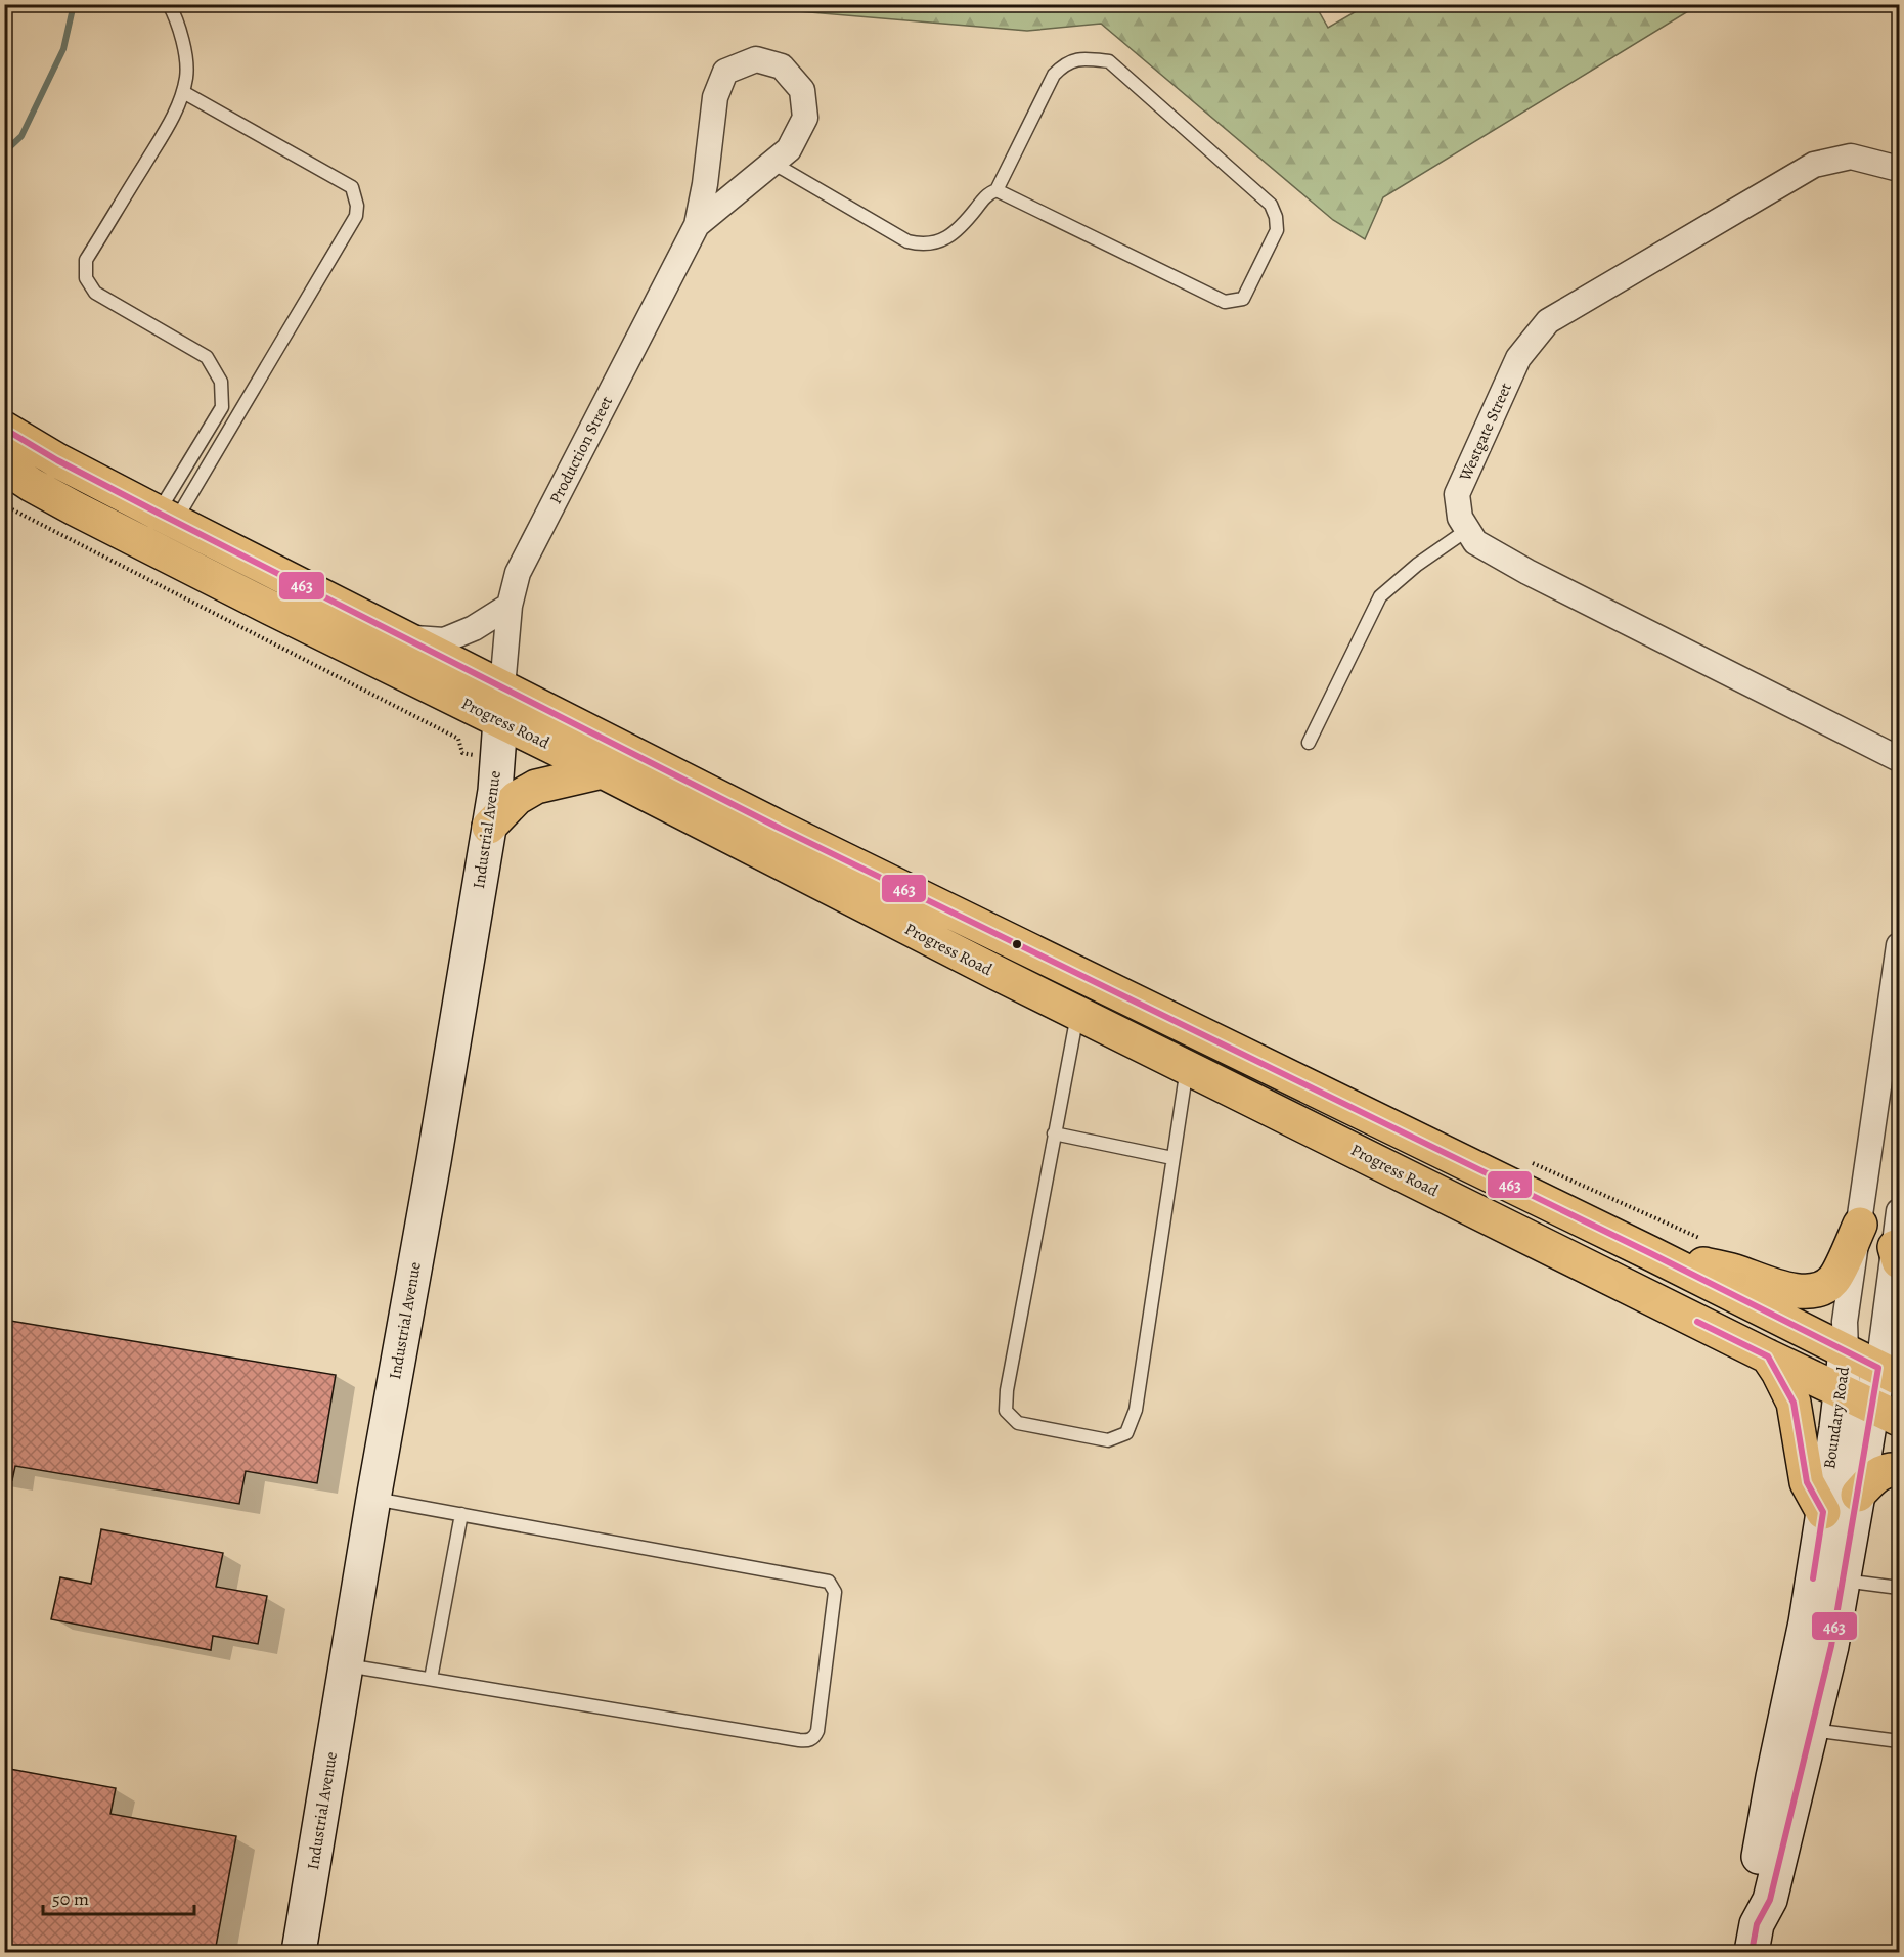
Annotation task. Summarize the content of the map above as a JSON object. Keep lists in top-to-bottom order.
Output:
{
  "streets": {
    "main road": ["Progress Road"],
    "street": [
      "Westgate Street",
      "Production Street",
      "Industrial Avenue",
      "Boundary Road"
    ]
  },
  "crossings": [
    ["Production Street", "Progress Road"],
    ["Production Street", "Industrial Avenue"],
    ["Progress Road", "Industrial Avenue"],
    ["Progress Road", "Boundary Road"]
  ],
  "lines": ["transit line 463"],
  "scale_bar": "50 m"
}
